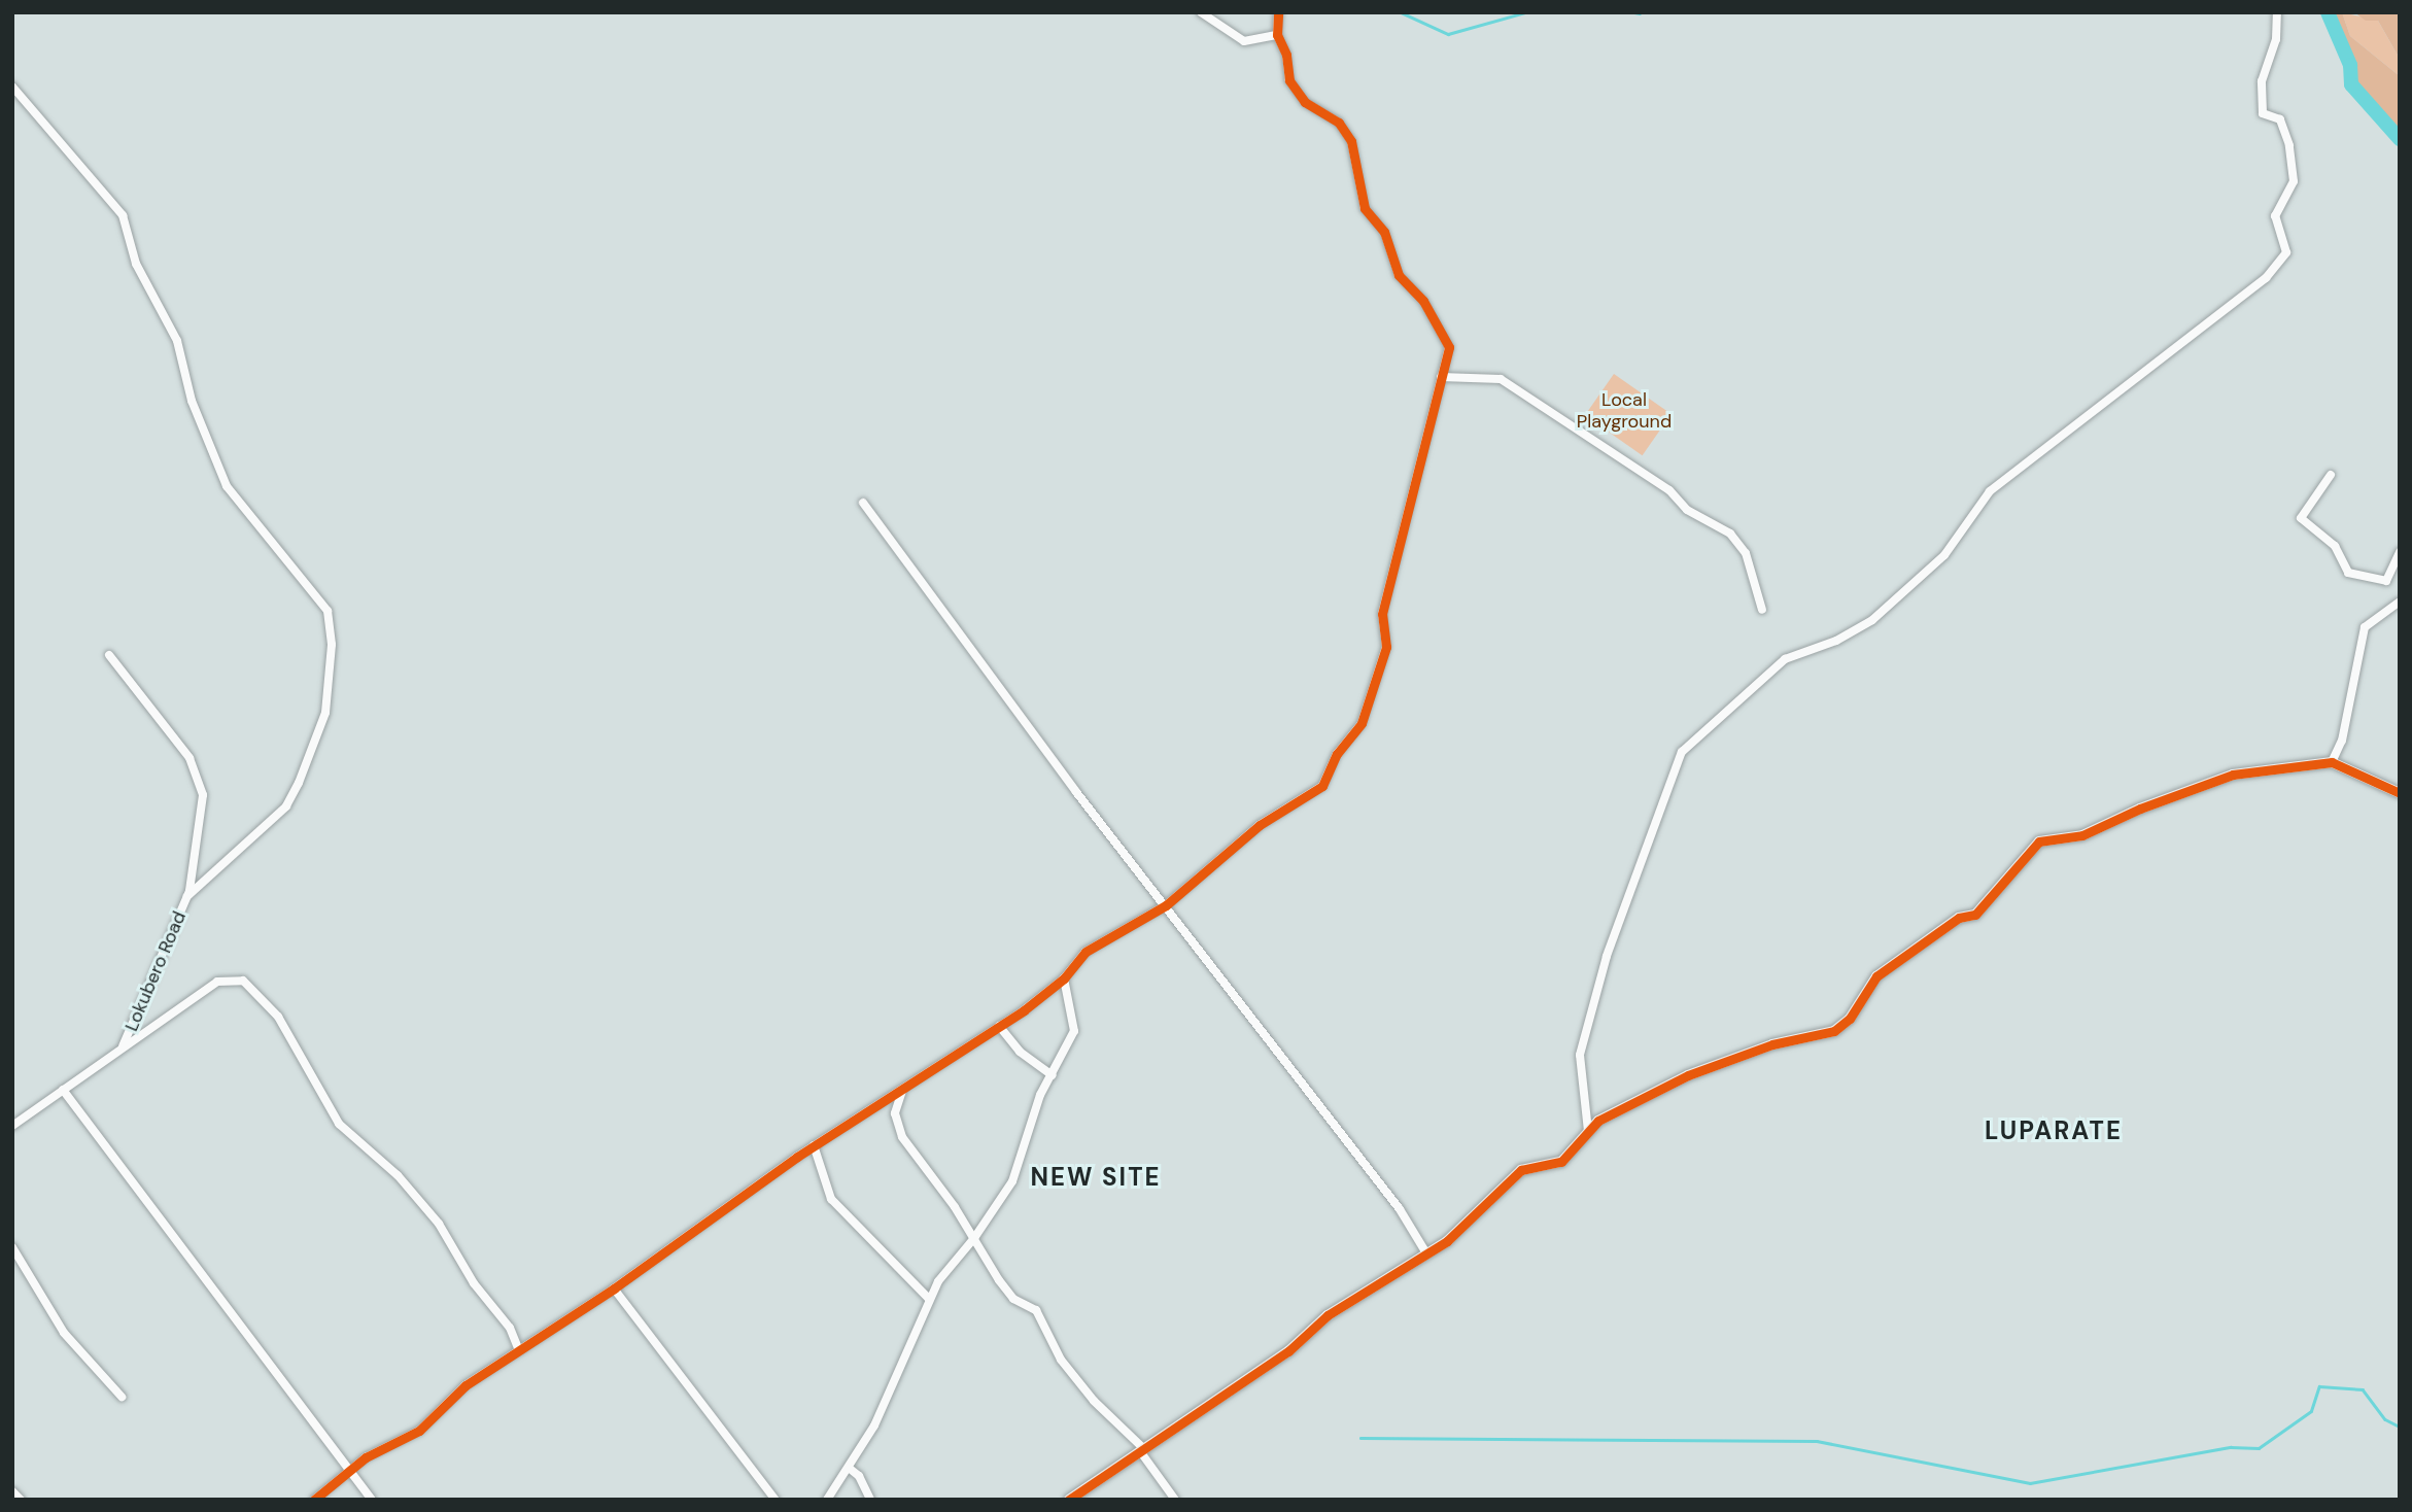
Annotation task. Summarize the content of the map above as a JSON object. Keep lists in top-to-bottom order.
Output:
{
  "streets": {
    "street": ["Lokubero Road"]
  },
  "districts": ["LUPARATE", "NEW SITE"],
  "parks": ["Local Playground"]
}
